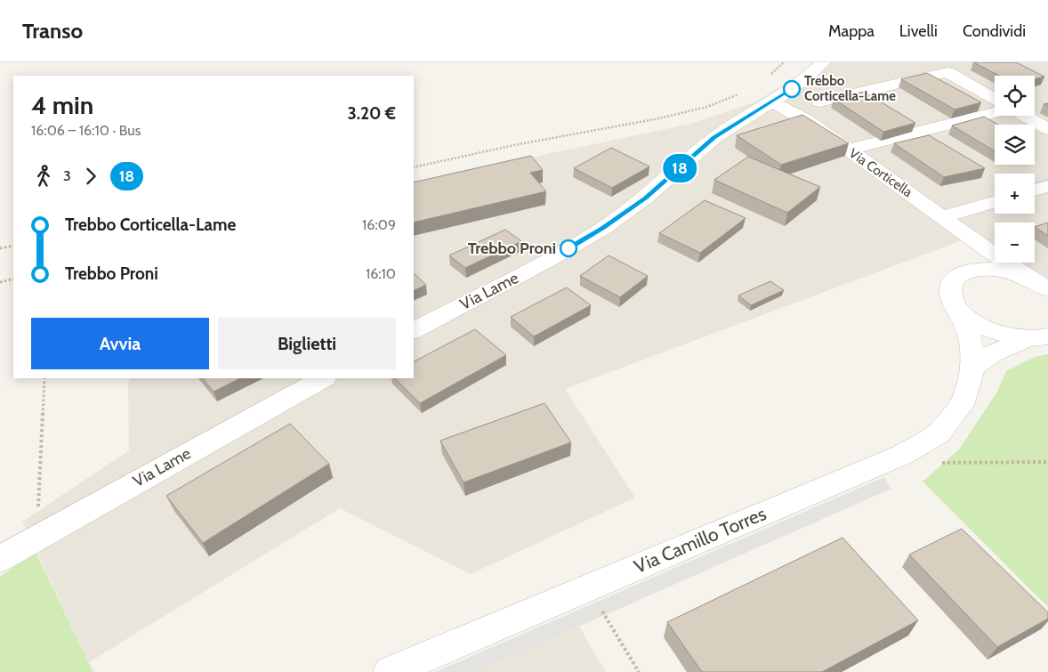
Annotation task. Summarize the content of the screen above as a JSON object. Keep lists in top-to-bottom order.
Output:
{
  "streets": {
    "street": ["Via Corticella", "Via Lame", "Via Camillo Torres"]
  },
  "crossings": [
    ["Via Corticella", "Via Lame"]
  ],
  "places": ["Trebbo Corticella-Lame", "Trebbo Proni"],
  "lines": ["bus line 18"],
  "page": {
    "header": "Transo",
    "nav": ["Mappa", "Livelli", "Condividi"],
    "on_map": "18",
    "map_buttons": ["+", "−"],
    "heading": ["4 min", "16:06 – 16:10 · Bus", "3.20 €"],
    "legs": ["3", "18"],
    "list": [
      {
        "name": "Trebbo Corticella-Lame",
        "value": "16:09"
      },
      {
        "name": "Trebbo Proni",
        "value": "16:10"
      }
    ],
    "buttons": ["Avvia", "Biglietti"]
  }
}
